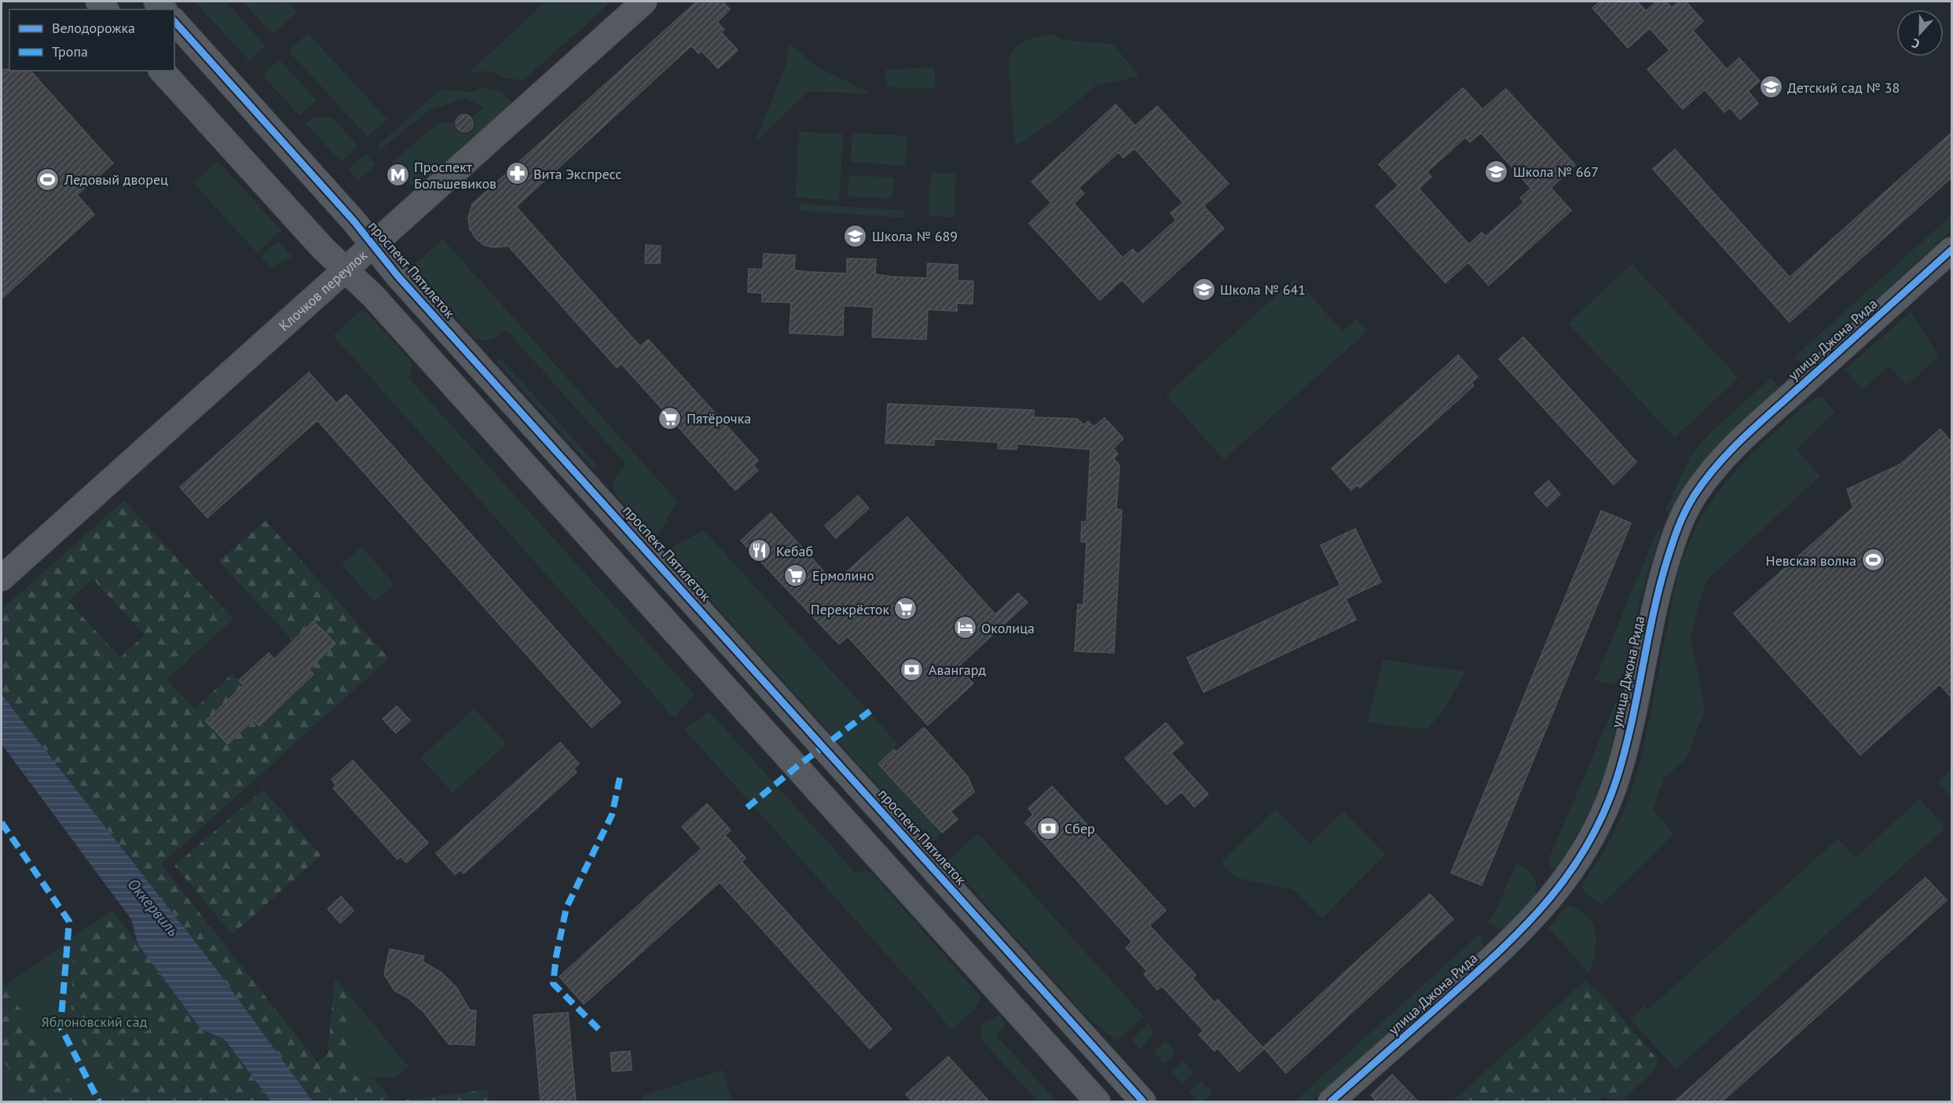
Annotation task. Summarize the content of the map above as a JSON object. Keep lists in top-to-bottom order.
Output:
{
  "streets": {
    "street": ["проспект Пятилеток", "Клочков переулок", "улица Джона Рида"]
  },
  "crossings": [
    ["проспект Пятилеток", "Клочков переулок"]
  ],
  "water": ["Оккервиль"],
  "parks": ["Яблоновский сад"],
  "places": {
    "school or university": [
      "Детский сад № 38",
      "Школа № 667",
      "Школа № 689",
      "Школа № 641"
    ],
    "pharmacy": ["Вита Экспресс"],
    "metro station": ["Проспект Большевиков"],
    "sports": ["Ледовый дворец", "Невская волна"],
    "supermarket": ["Пятёрочка", "Ермолино", "Перекрёсток"],
    "restaurant": ["Кебаб"],
    "hotel": ["Околица"],
    "bank": ["Авангард", "Сбер"]
  },
  "legend": ["Велодорожка", "Тропа"],
  "north": "bottom"
}
